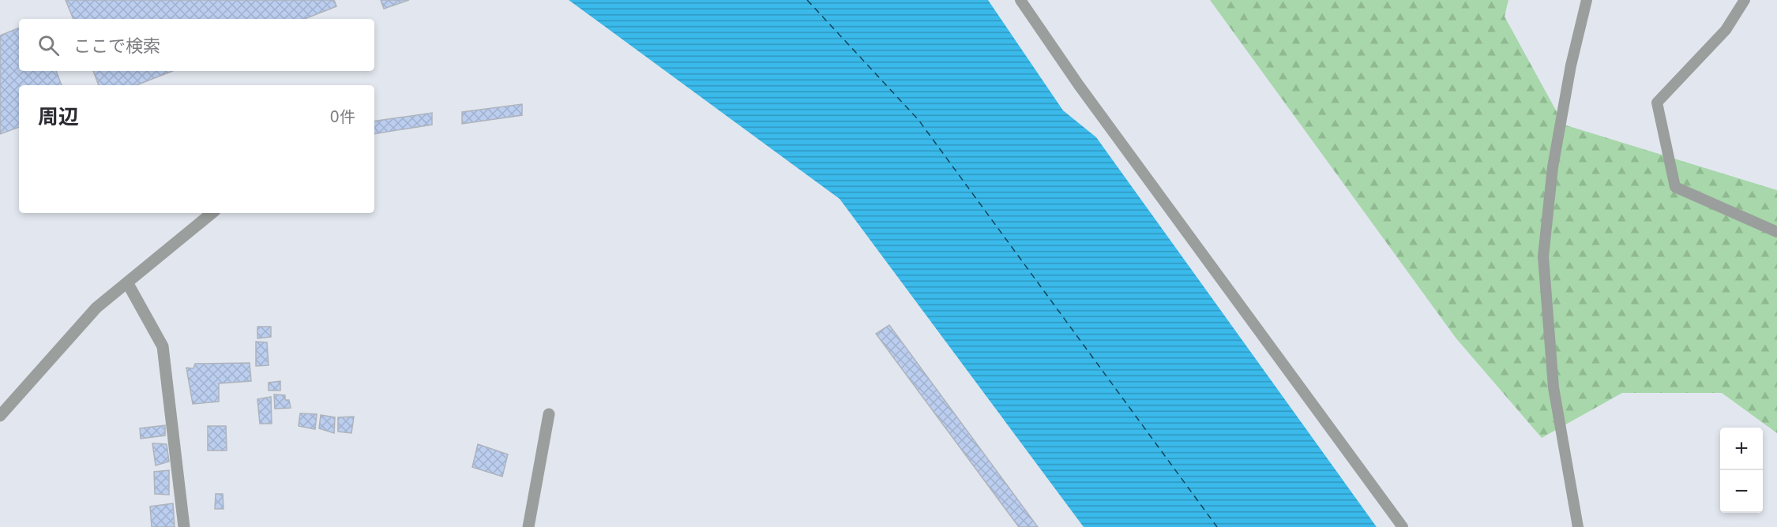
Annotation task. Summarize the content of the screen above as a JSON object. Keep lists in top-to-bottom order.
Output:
{
  "page": {
    "search": "ここで検索",
    "heading": ["周辺", "0件"],
    "map_buttons": ["+", "−"]
  }
}
